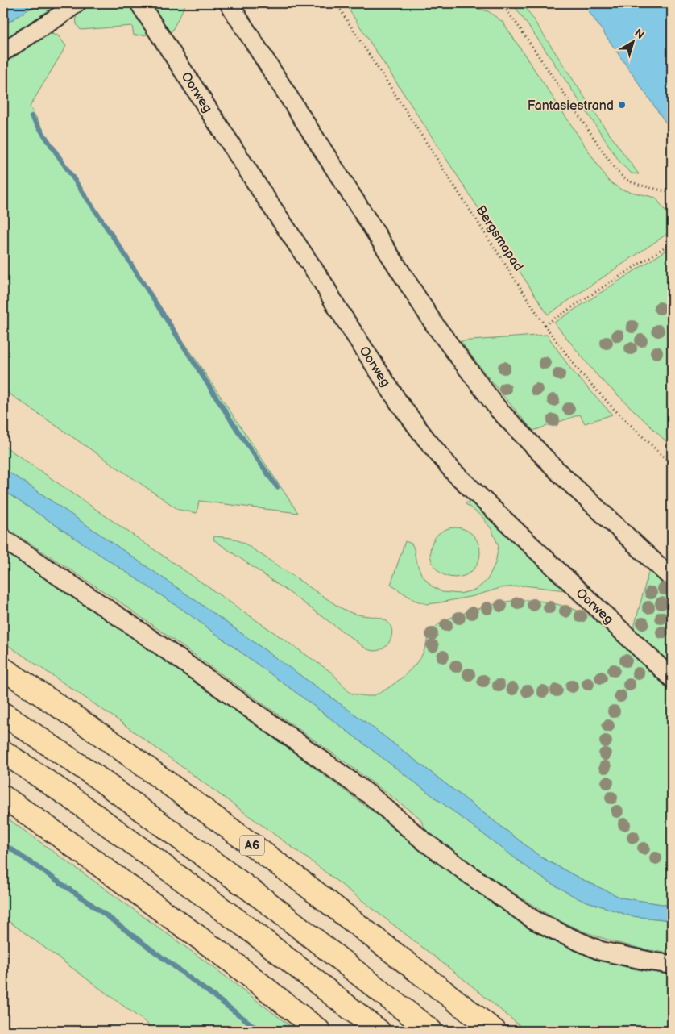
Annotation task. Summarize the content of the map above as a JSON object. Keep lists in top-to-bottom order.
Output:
{
  "streets": {
    "highway": ["A6"],
    "street": ["Oorweg"],
    "path": ["Bergsmapad"]
  },
  "places": ["Fantasiestrand"],
  "north": "top right"
}
